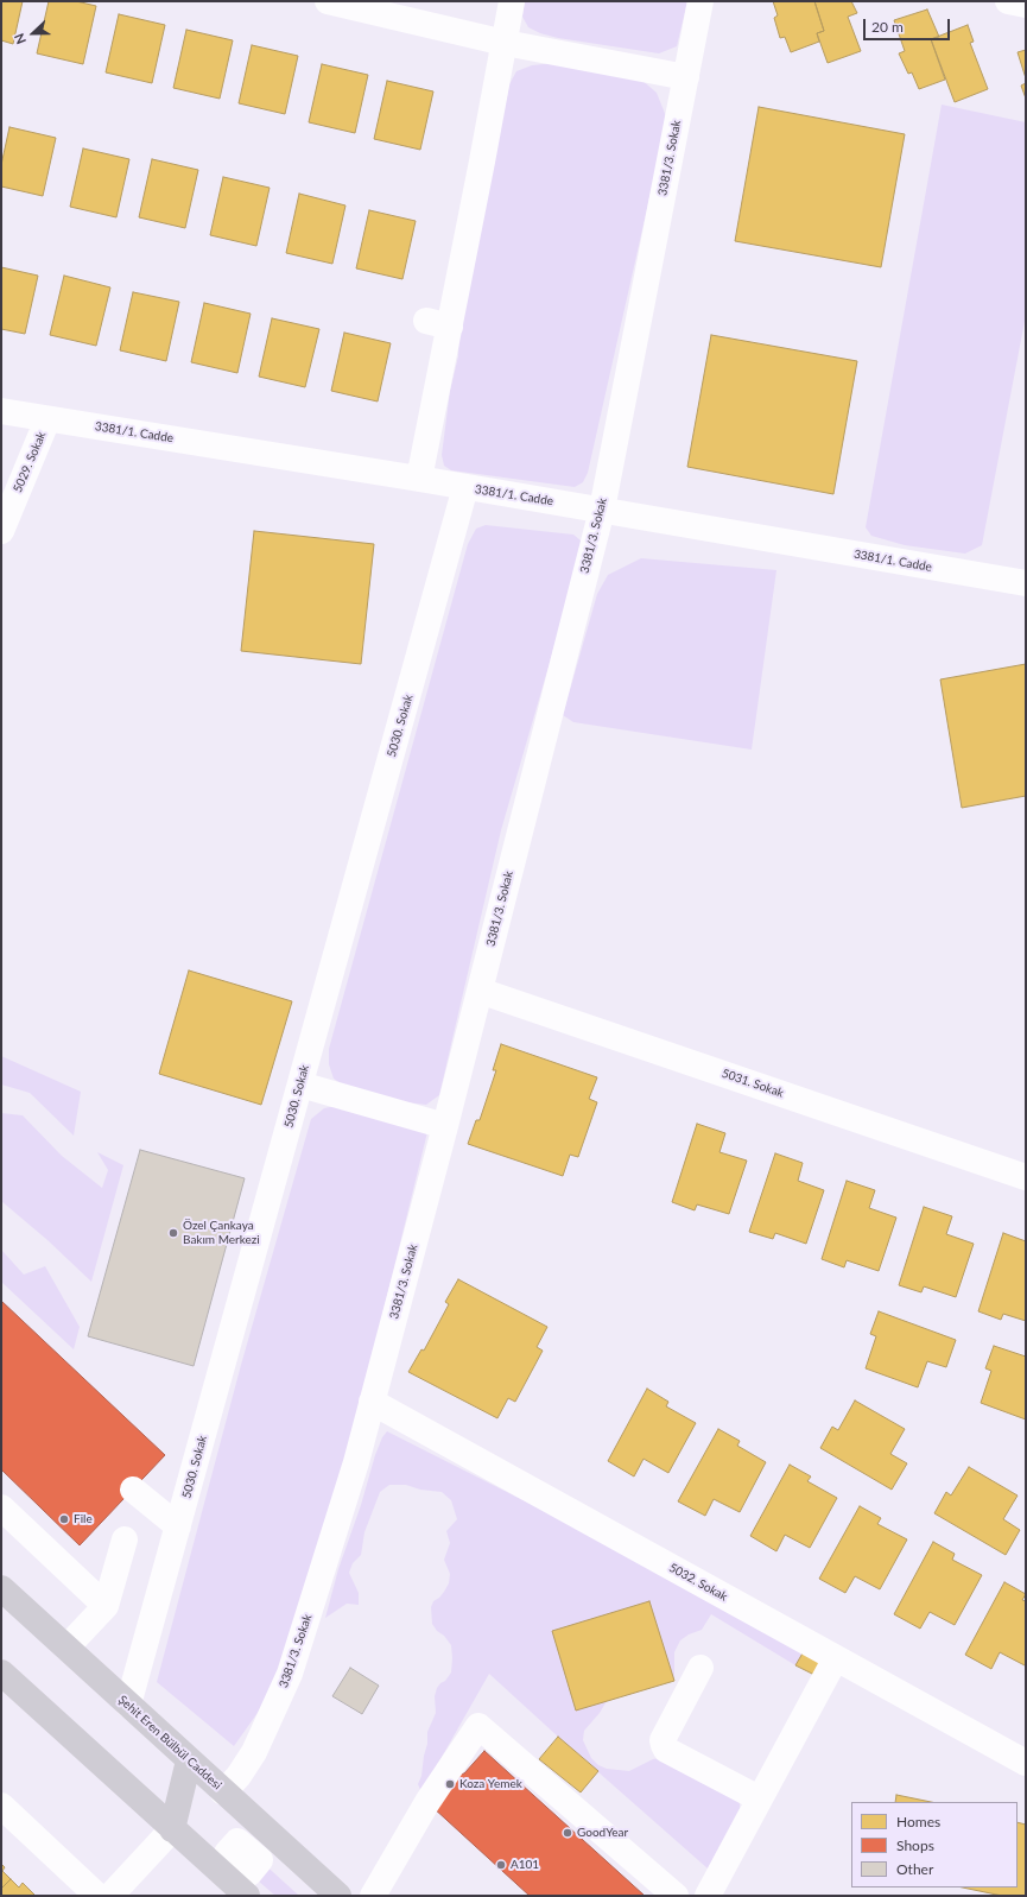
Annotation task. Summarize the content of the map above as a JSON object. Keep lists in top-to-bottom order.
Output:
{
  "streets": {
    "main road": ["Şehit Eren Bülbül Caddesi"],
    "street": [
      "3381/3. Sokak",
      "3381/1. Cadde",
      "5029. Sokak",
      "5030. Sokak",
      "5031. Sokak",
      "5032. Sokak"
    ]
  },
  "crossings": [
    ["3381/3. Sokak", "3381/1. Cadde"],
    ["3381/3. Sokak", "5031. Sokak"],
    ["3381/3. Sokak", "5032. Sokak"],
    ["3381/3. Sokak", "Şehit Eren Bülbül Caddesi"],
    ["3381/1. Cadde", "5029. Sokak"],
    ["3381/1. Cadde", "5030. Sokak"],
    ["5030. Sokak", "Şehit Eren Bülbül Caddesi"]
  ],
  "places": [
    "Özel Çankaya Bakım Merkezi",
    "File",
    "Koza Yemek",
    "GoodYear",
    "A101"
  ],
  "legend": ["Homes", "Shops", "Other"],
  "scale_bar": "20 m",
  "north": "left"
}
